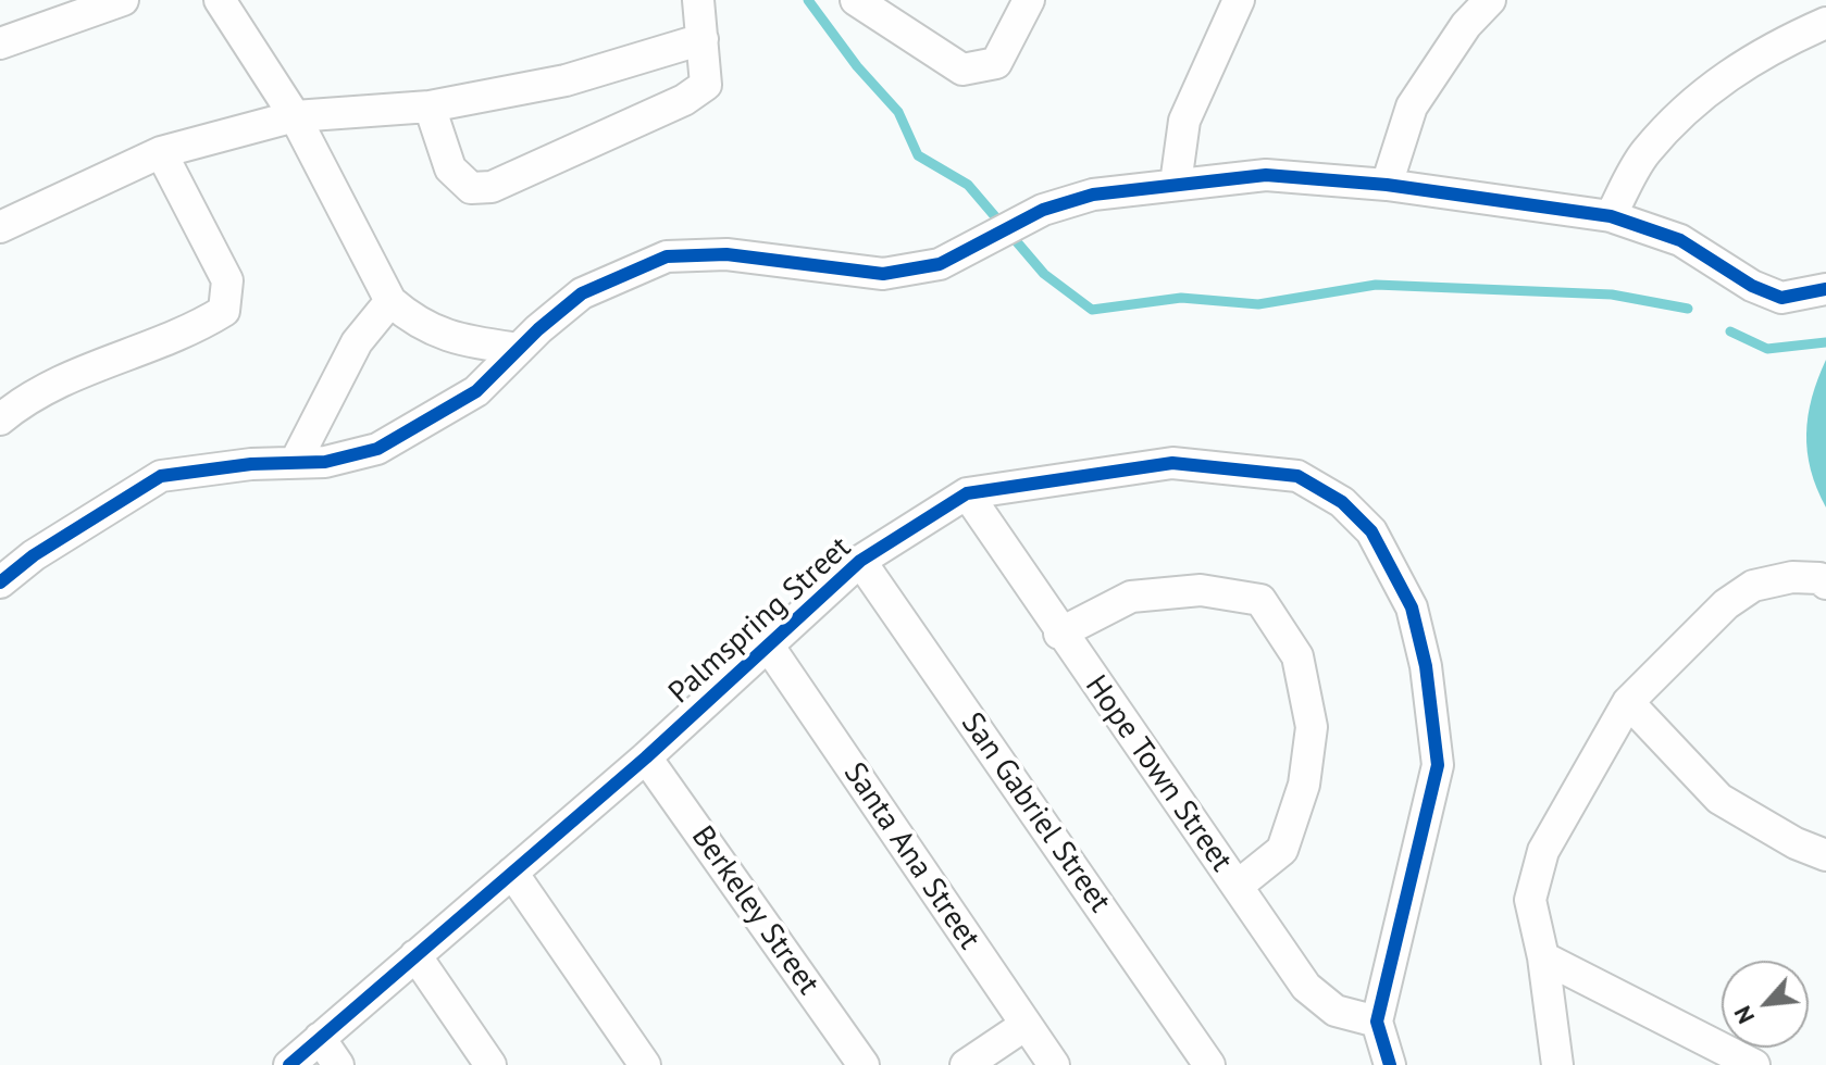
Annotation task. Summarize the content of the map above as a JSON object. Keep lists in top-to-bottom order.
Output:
{
  "streets": {
    "street": [
      "Palmspring Street",
      "Hope Town Street",
      "San Gabriel Street",
      "Santa Ana Street",
      "Berkeley Street"
    ]
  },
  "crossings": [
    ["Palmspring Street", "Hope Town Street"],
    ["Palmspring Street", "San Gabriel Street"],
    ["Palmspring Street", "Santa Ana Street"],
    ["Palmspring Street", "Berkeley Street"]
  ],
  "north": "bottom left"
}
